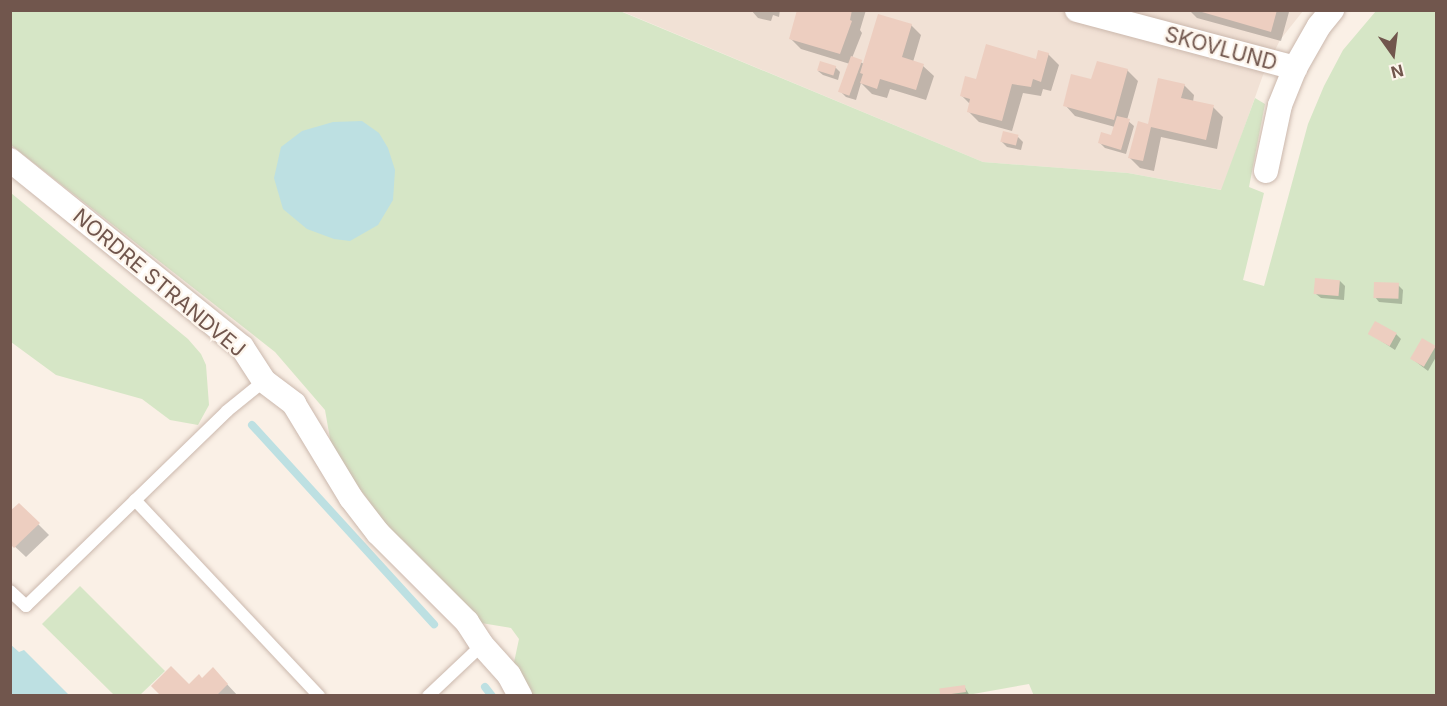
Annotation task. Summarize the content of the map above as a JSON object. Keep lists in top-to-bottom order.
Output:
{
  "streets": {
    "street": ["SKOVLUND", "NORDRE STRANDVEJ"]
  },
  "north": "bottom"
}
